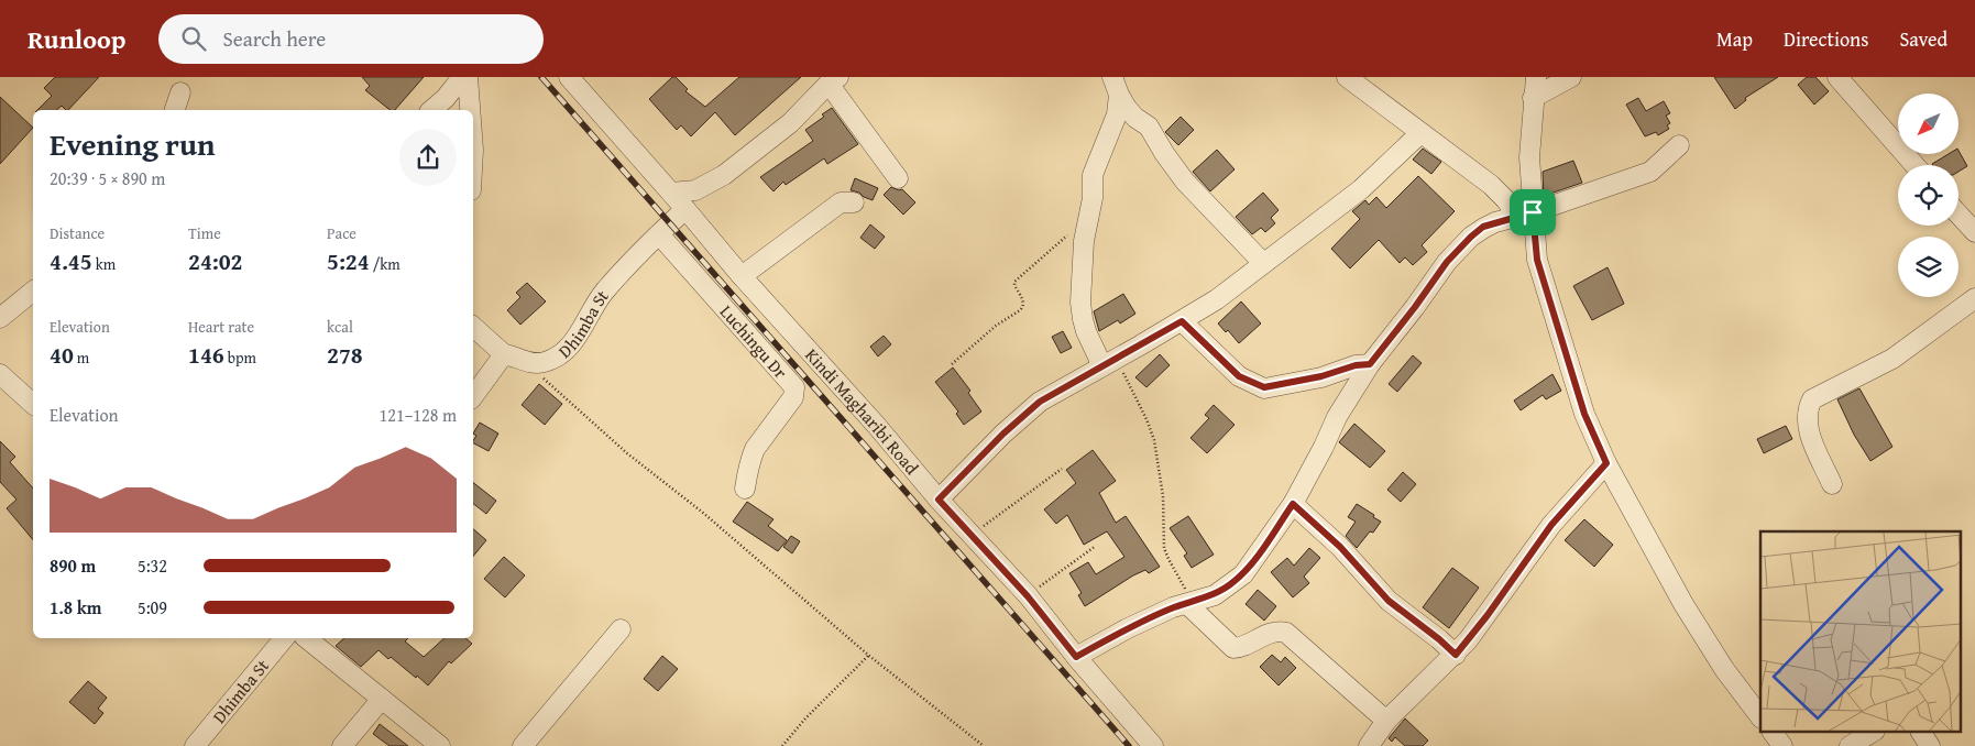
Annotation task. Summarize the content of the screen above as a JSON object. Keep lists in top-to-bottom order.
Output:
{
  "streets": {
    "street": ["Dhimba St", "Luchingu Dr", "Kindi Magharibi Road"]
  },
  "crossings": [
    ["Dhimba St", "Luchingu Dr"],
    ["Dhimba St", "Kindi Magharibi Road"]
  ],
  "north": "bottom left",
  "page": {
    "header": "Runloop",
    "search": "Search here",
    "nav": ["Map", "Directions", "Saved"],
    "heading": ["Evening run", "20:39 · 5 × 890 m"],
    "stats": [
      ["Distance", "4.45 km"],
      ["Time", "24:02"],
      ["Pace", "5:24 /km"],
      ["Elevation", "40 m"],
      ["Heart rate", "146 bpm"],
      ["kcal", "278"]
    ],
    "chart": ["Elevation", "121–128 m"],
    "list": [
      {
        "name": "890 m",
        "note": "5:32"
      },
      {
        "name": "1.8 km",
        "note": "5:09"
      }
    ]
  }
}
